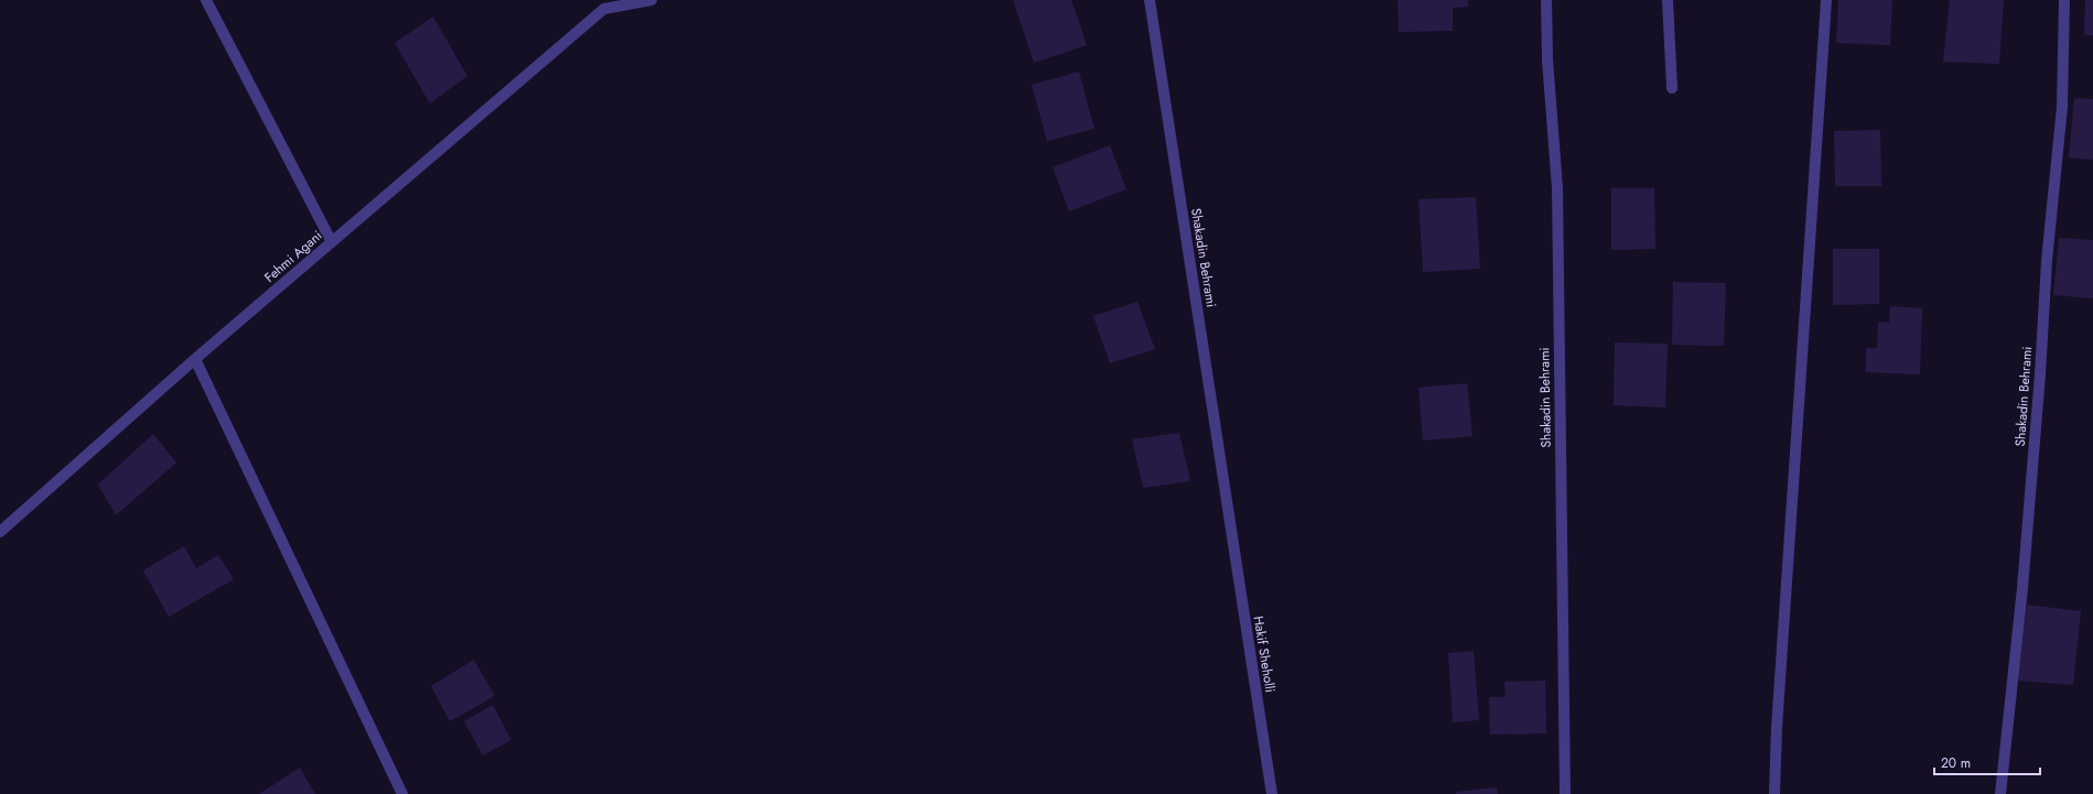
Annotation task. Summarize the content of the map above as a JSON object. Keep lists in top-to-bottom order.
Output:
{
  "streets": {
    "street": ["Fehmi Agani", "Shakadin Behrami", "Hakif Sheholli"]
  },
  "crossings": [
    ["Shakadin Behrami", "Hakif Sheholli"]
  ],
  "scale_bar": "20 m"
}
